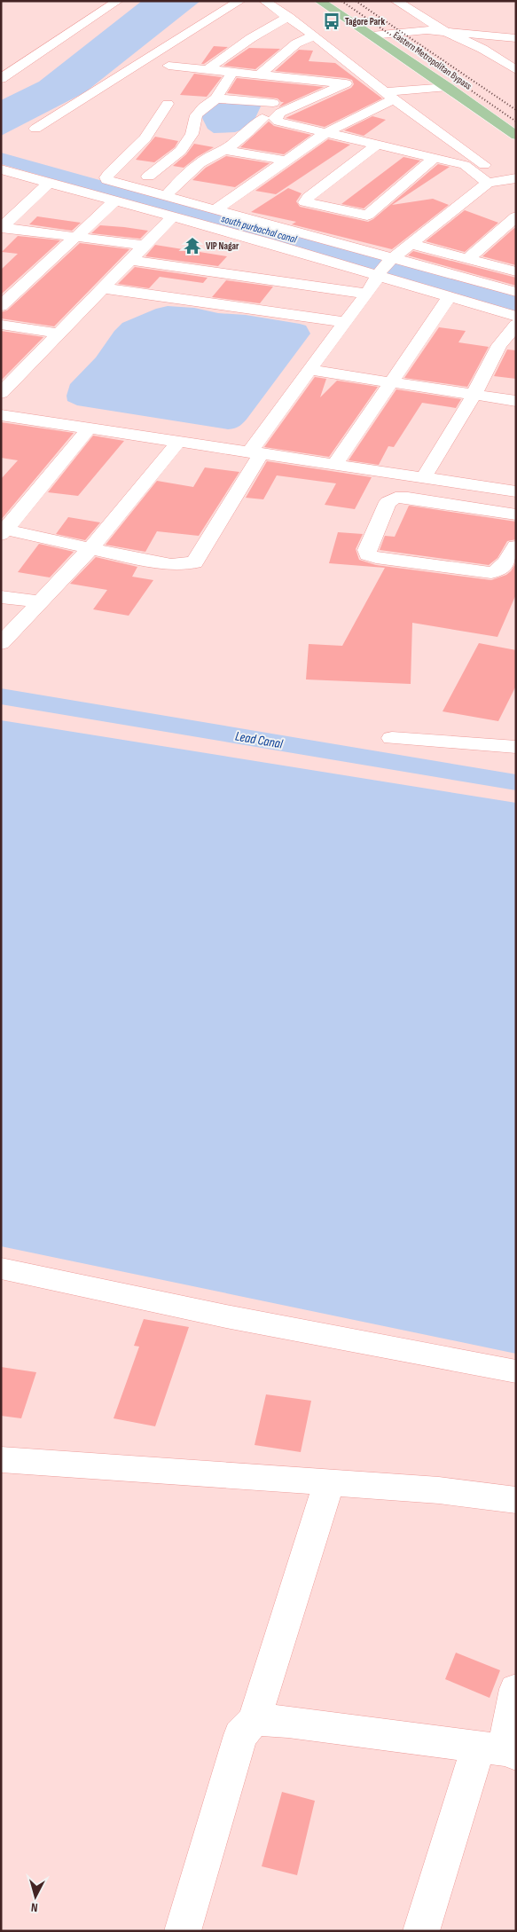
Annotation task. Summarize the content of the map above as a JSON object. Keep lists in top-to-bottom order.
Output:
{
  "streets": {
    "main road": ["Eastern Metropolitan Bypass"]
  },
  "water": ["south purbachal canal", "Lead Canal"],
  "places": {
    "bus stop": ["Tagore Park"],
    "temple": ["VIP Nagar"]
  },
  "north": "bottom"
}
